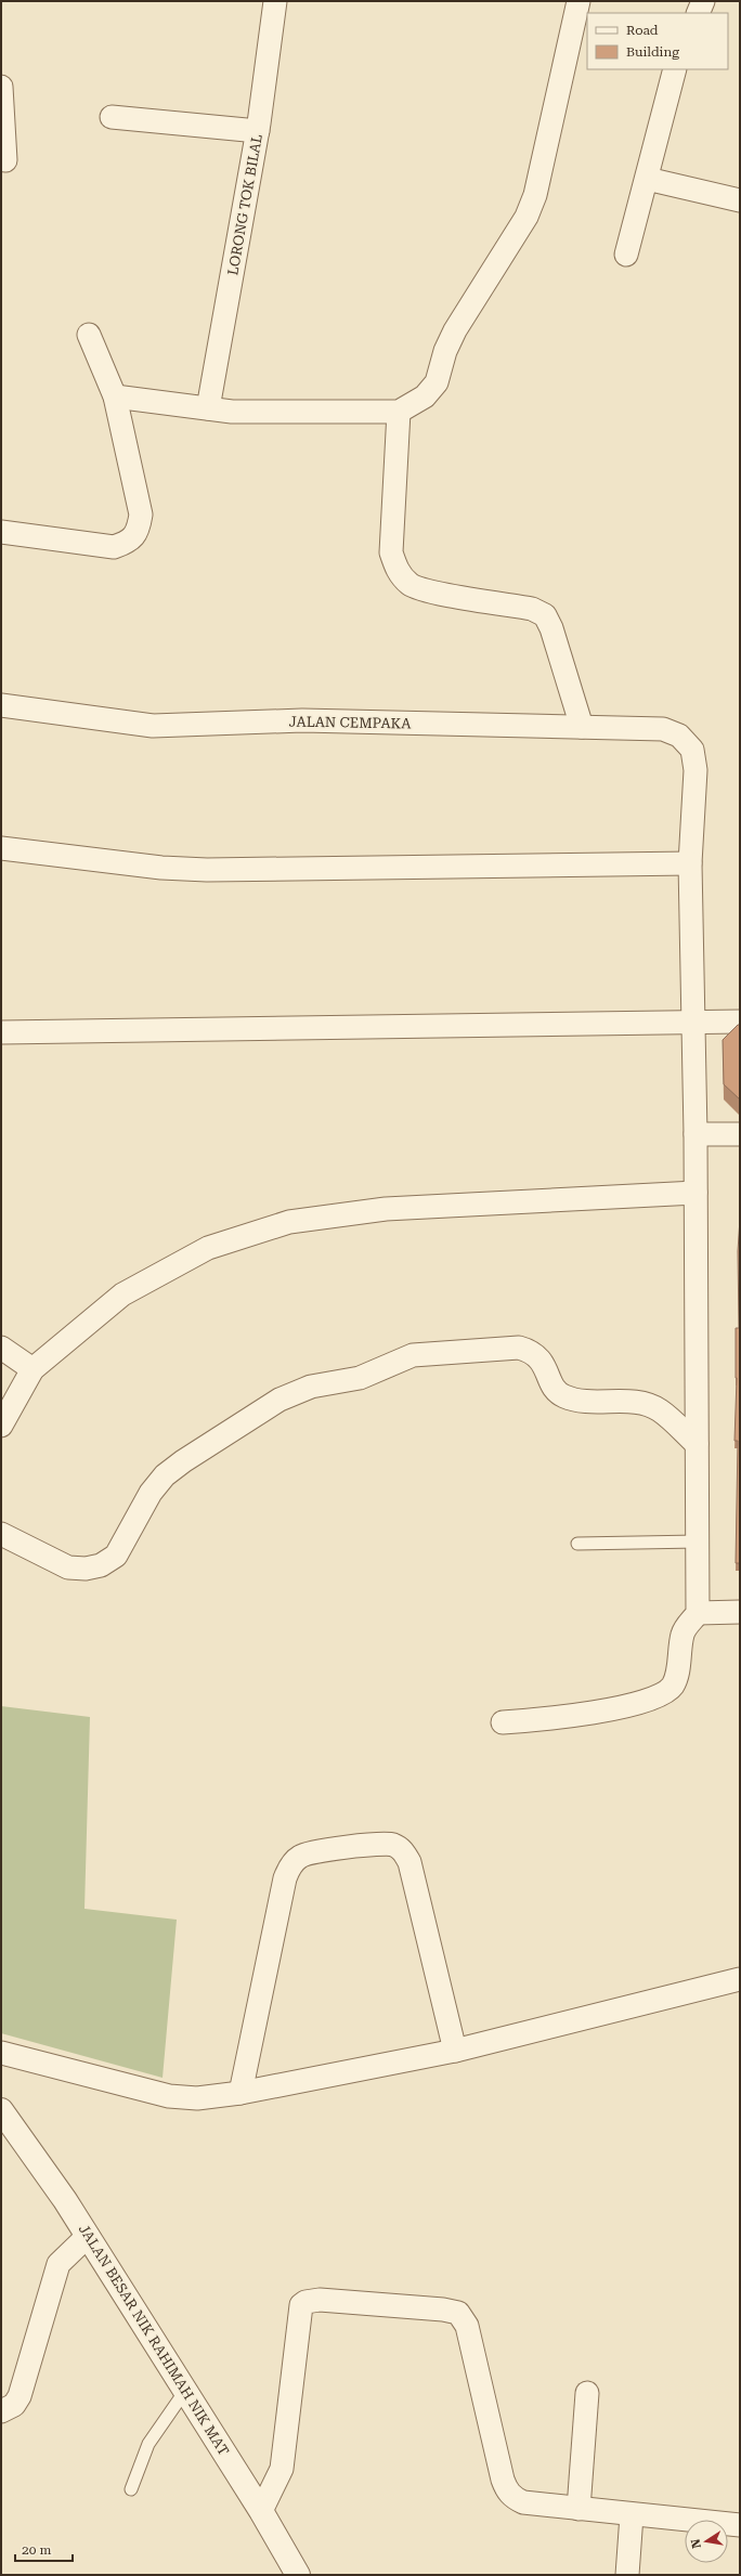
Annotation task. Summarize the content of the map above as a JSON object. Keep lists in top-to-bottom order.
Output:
{
  "streets": {
    "street": ["LORONG TOK BILAL", "JALAN CEMPAKA", "JALAN BESAR NIK RAHIMAH NIK MAT"]
  },
  "legend": ["Road", "Building"],
  "scale_bar": "20 m",
  "north": "left"
}
